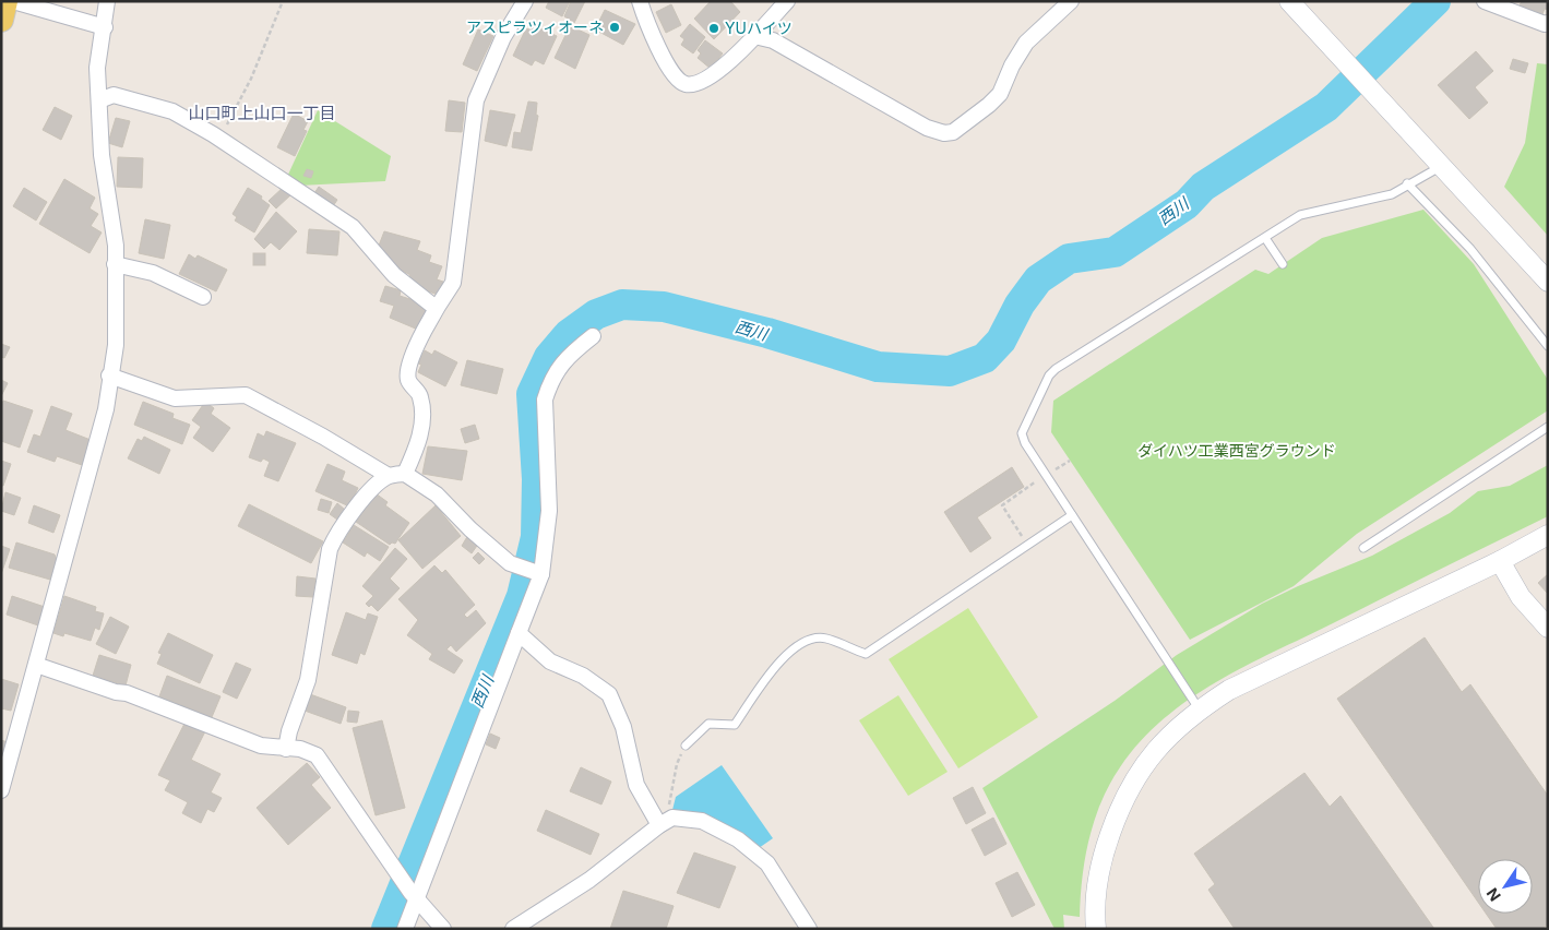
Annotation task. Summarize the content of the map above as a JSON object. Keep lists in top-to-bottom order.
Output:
{
  "districts": ["山口町上山口一丁目"],
  "water": ["西川"],
  "parks": ["ダイハツ工業西宮グラウンド"],
  "places": ["アスピラツィオーネ", "YUハイツ"],
  "north": "bottom left"
}
